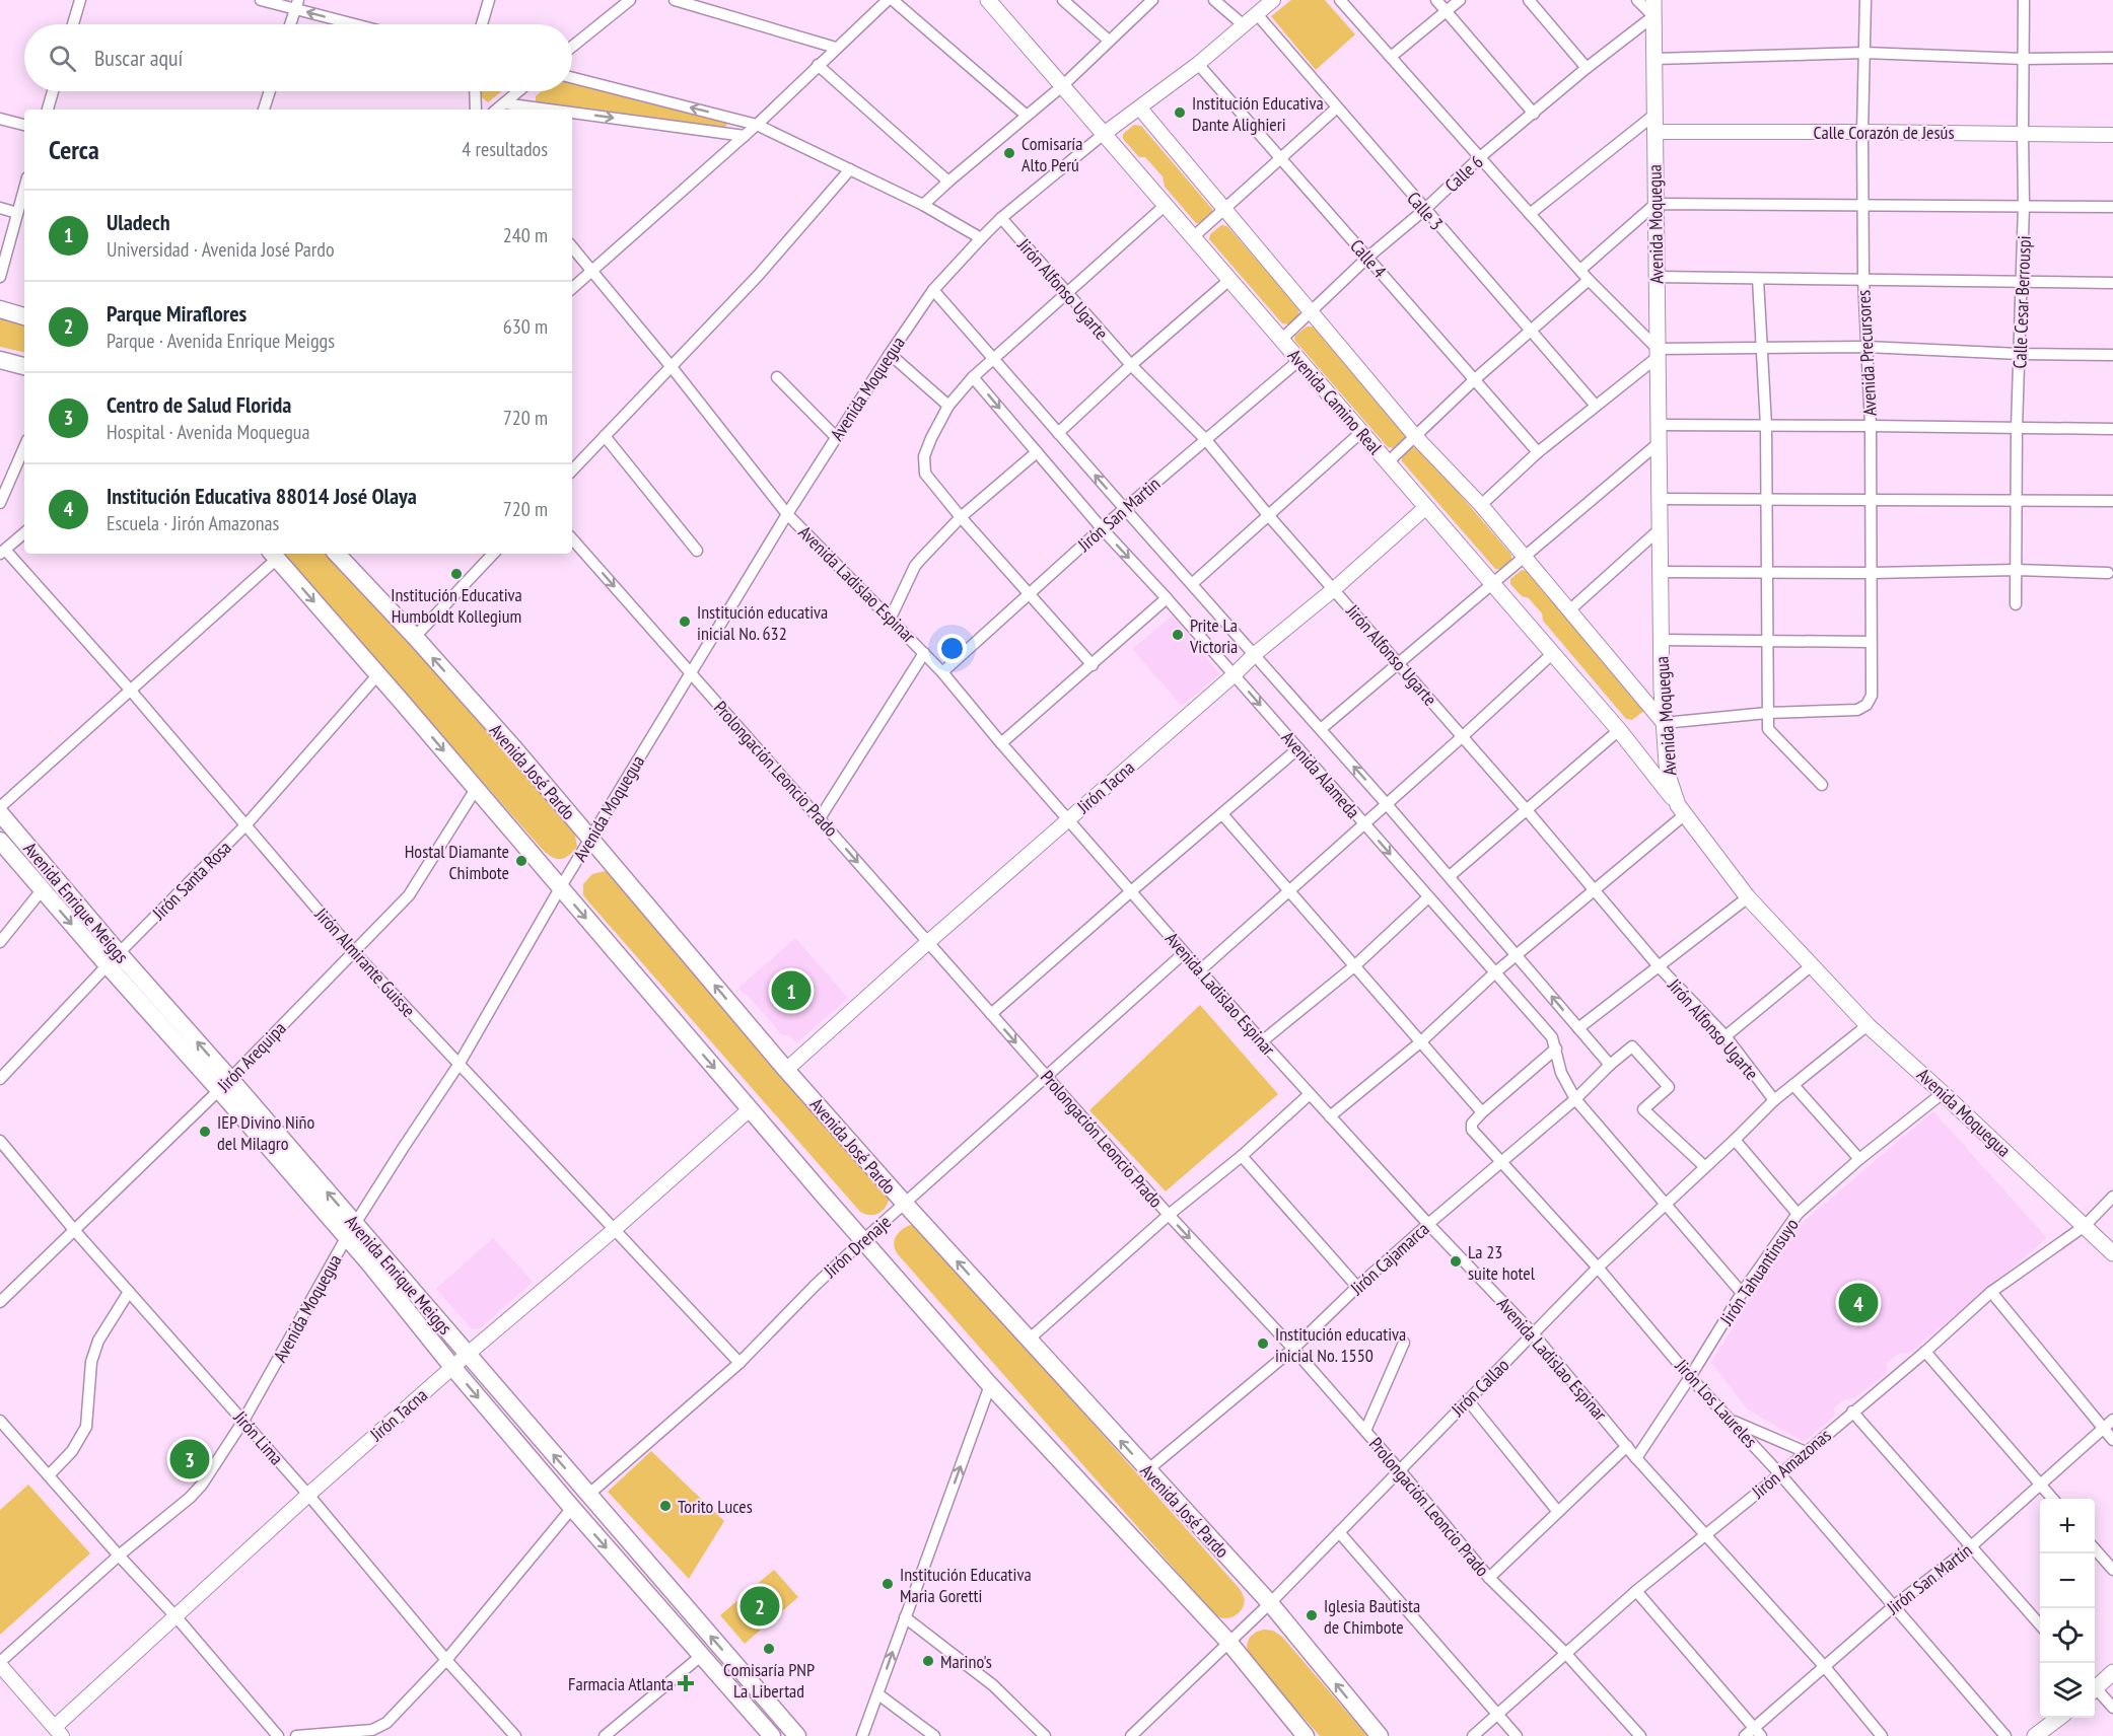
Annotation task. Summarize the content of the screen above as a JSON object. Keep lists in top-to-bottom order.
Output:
{
  "streets": {
    "main road": [
      "Avenida Moquegua",
      "Avenida Camino Real",
      "Avenida José Pardo",
      "Avenida Enrique Meiggs"
    ],
    "street": [
      "Calle Corazón de Jesús",
      "Calle 6",
      "Calle 3",
      "Calle 4",
      "Jirón Alfonso Ugarte",
      "Calle Cesar Berrouspi",
      "Avenida Precursores",
      "Jirón San Martin",
      "Avenida Ladislao Espinar",
      "Prolongación Leoncio Prado",
      "Avenida Alameda",
      "Jirón Tacna",
      "Jirón Santa Rosa",
      "Jirón Almirante Guisse",
      "Jirón Arequipa",
      "Jirón Drenaje",
      "Jirón Cajamarca",
      "Jirón Tahuantinsuyo",
      "Jirón Callao",
      "Jirón Los Laureles",
      "Jirón Lima",
      "Jirón Amazonas",
      "Jirón San Martín"
    ]
  },
  "crossings": [
    ["Calle Corazón de Jesús", "Avenida Moquegua"],
    ["Calle Corazón de Jesús", "Calle Cesar Berrouspi"],
    ["Calle Corazón de Jesús", "Avenida Precursores"],
    ["Calle 6", "Calle 3"],
    ["Calle 6", "Avenida Moquegua"],
    ["Calle 6", "Calle 4"],
    ["Calle 6", "Avenida Camino Real"],
    ["Calle 3", "Avenida Moquegua"],
    ["Avenida Moquegua", "Calle 4"],
    ["Avenida Moquegua", "Jirón Alfonso Ugarte"],
    ["Avenida Moquegua", "Avenida Camino Real"],
    ["Avenida Moquegua", "Avenida Ladislao Espinar"],
    ["Avenida Moquegua", "Prolongación Leoncio Prado"],
    ["Avenida Moquegua", "Avenida José Pardo"],
    ["Avenida Moquegua", "Avenida Alameda"],
    ["Avenida Moquegua", "Avenida Enrique Meiggs"],
    ["Avenida Moquegua", "Jirón Almirante Guisse"],
    ["Avenida Moquegua", "Jirón Tahuantinsuyo"],
    ["Avenida Moquegua", "Jirón Callao"],
    ["Avenida Moquegua", "Jirón Lima"],
    ["Avenida Moquegua", "Jirón Amazonas"],
    ["Jirón Alfonso Ugarte", "Jirón San Martin"],
    ["Jirón Alfonso Ugarte", "Jirón Tacna"],
    ["Jirón Alfonso Ugarte", "Jirón Callao"],
    ["Avenida Camino Real", "Jirón San Martin"],
    ["Avenida Camino Real", "Jirón Tacna"],
    ["Jirón San Martin", "Avenida Ladislao Espinar"],
    ["Jirón San Martin", "Avenida Alameda"],
    ["Avenida Ladislao Espinar", "Jirón Tacna"],
    ["Avenida Ladislao Espinar", "Jirón Drenaje"],
    ["Avenida Ladislao Espinar", "Jirón Cajamarca"],
    ["Avenida Ladislao Espinar", "Jirón Tahuantinsuyo"],
    ["Avenida Ladislao Espinar", "Jirón Callao"],
    ["Avenida Ladislao Espinar", "Jirón Amazonas"],
    ["Avenida Ladislao Espinar", "Jirón San Martín"],
    ["Prolongación Leoncio Prado", "Jirón Tacna"],
    ["Prolongación Leoncio Prado", "Jirón Drenaje"],
    ["Prolongación Leoncio Prado", "Jirón Cajamarca"],
    ["Prolongación Leoncio Prado", "Jirón Callao"],
    ["Prolongación Leoncio Prado", "Jirón Amazonas"],
    ["Avenida José Pardo", "Jirón Tacna"],
    ["Avenida José Pardo", "Jirón Drenaje"],
    ["Avenida José Pardo", "Jirón Cajamarca"],
    ["Avenida José Pardo", "Jirón Callao"],
    ["Avenida Alameda", "Jirón Tacna"],
    ["Avenida Alameda", "Jirón Cajamarca"],
    ["Avenida Alameda", "Jirón Tahuantinsuyo"],
    ["Avenida Alameda", "Jirón Callao"],
    ["Jirón Tacna", "Avenida Enrique Meiggs"],
    ["Jirón Tacna", "Jirón Almirante Guisse"],
    ["Jirón Tacna", "Jirón Lima"],
    ["Jirón Santa Rosa", "Avenida Enrique Meiggs"],
    ["Jirón Santa Rosa", "Jirón Almirante Guisse"],
    ["Avenida Enrique Meiggs", "Jirón Arequipa"],
    ["Avenida Enrique Meiggs", "Jirón Drenaje"],
    ["Jirón Almirante Guisse", "Jirón Arequipa"],
    ["Jirón Almirante Guisse", "Jirón Drenaje"],
    ["Jirón Arequipa", "Jirón Lima"],
    ["Jirón Cajamarca", "Jirón Callao"],
    ["Jirón Cajamarca", "Jirón Los Laureles"],
    ["Jirón Tahuantinsuyo", "Jirón Los Laureles"],
    ["Jirón Callao", "Jirón Los Laureles"],
    ["Jirón Los Laureles", "Jirón Amazonas"],
    ["Jirón Los Laureles", "Jirón San Martín"]
  ],
  "places": {
    "other": [
      "Institución Educativa Dante Alighieri",
      "Comisaría Alto Perú",
      "Institución Educativa Humboldt Kollegium",
      "Institución educativa inicial No. 632",
      "Prite La Victoria",
      "Hostal Diamante Chimbote",
      "IEP Divino Niño del Milagro",
      "La 23 suite hotel",
      "Institución educativa inicial No. 1550",
      "Torito Luces",
      "Institución Educativa Maria Goretti",
      "Iglesia Bautista de Chimbote",
      "Comisaría PNP La Libertad",
      "Marino's"
    ],
    "health": ["Farmacia Atlanta"]
  },
  "page": {
    "search": "Buscar aquí",
    "heading": ["Cerca", "4 resultados"],
    "list": [
      {
        "mark": "1",
        "name": "Uladech",
        "note": "Universidad · Avenida José Pardo",
        "value": "240 m"
      },
      {
        "mark": "2",
        "name": "Parque Miraflores",
        "note": "Parque · Avenida Enrique Meiggs",
        "value": "630 m"
      },
      {
        "mark": "3",
        "name": "Centro de Salud Florida",
        "note": "Hospital · Avenida Moquegua",
        "value": "720 m"
      },
      {
        "mark": "4",
        "name": "Institución Educativa 88014 José Olaya",
        "note": "Escuela · Jirón Amazonas",
        "value": "720 m"
      }
    ],
    "pins": [
      "1",
      "4",
      "3",
      "2"
    ],
    "map_buttons": ["+", "−"]
  }
}
